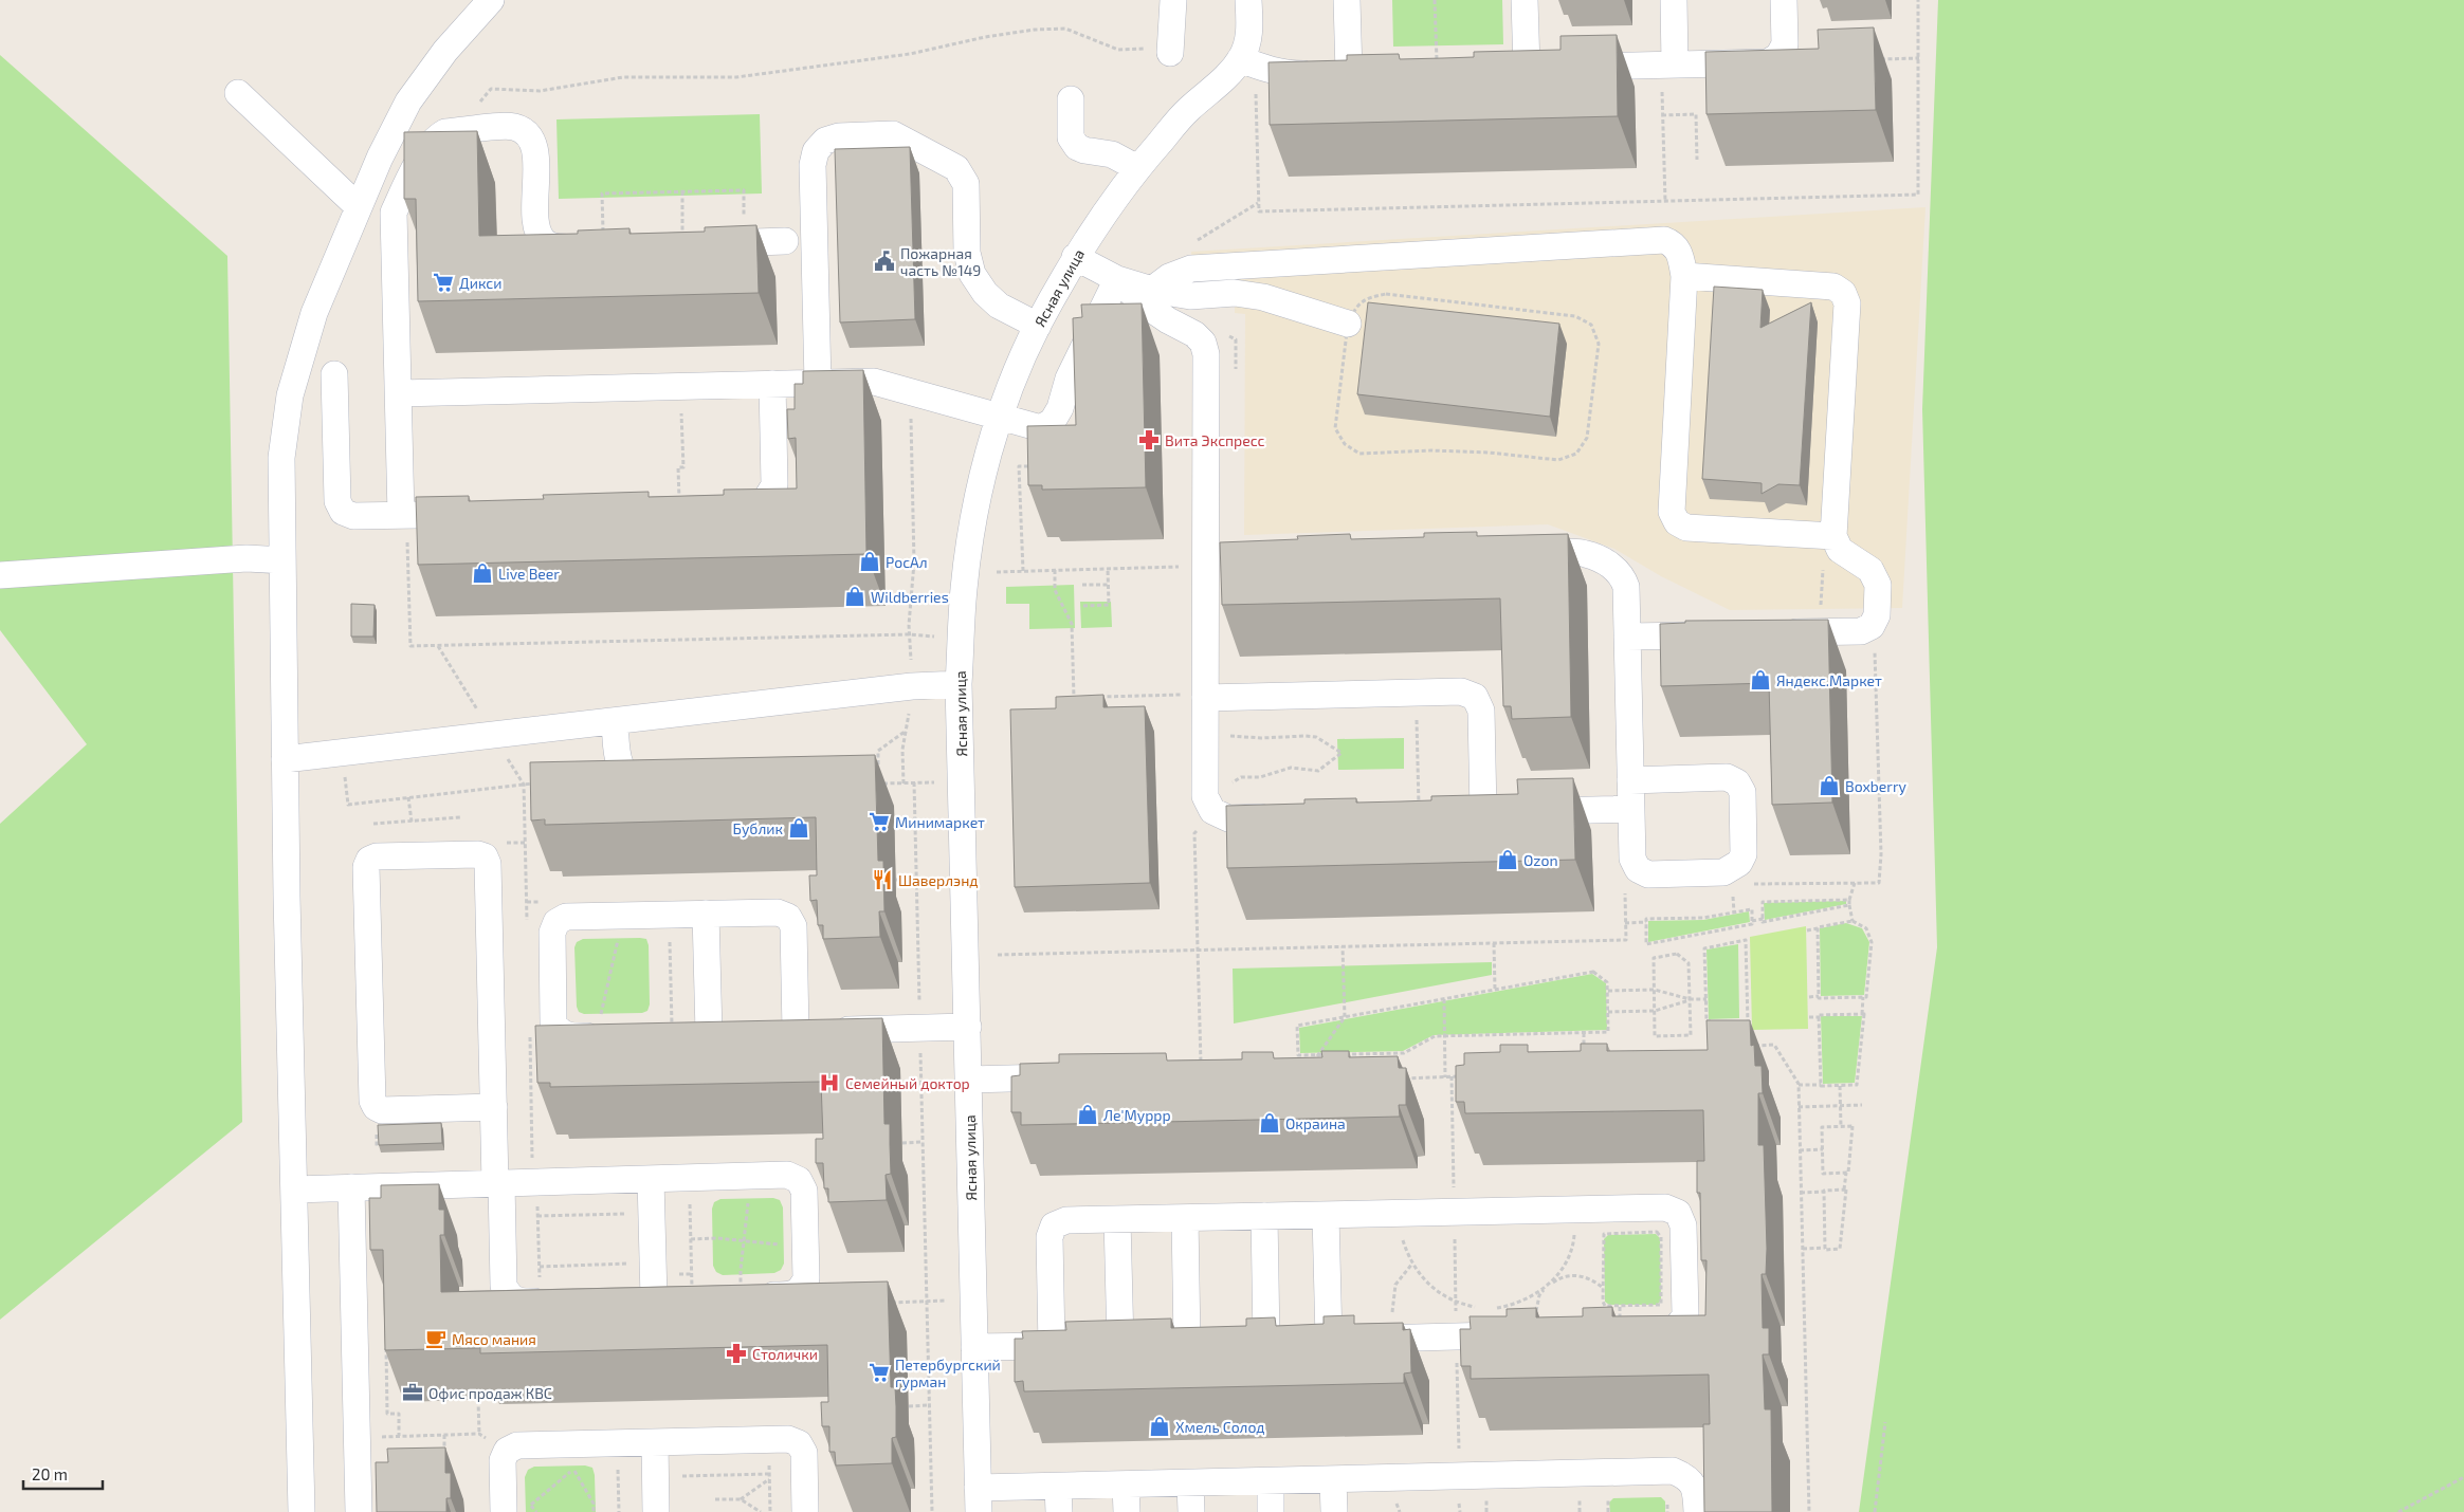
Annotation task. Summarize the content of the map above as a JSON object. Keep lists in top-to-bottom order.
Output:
{
  "streets": {
    "street": ["Ясная улица"]
  },
  "places": {
    "public building": ["Пожарная чаcть №149"],
    "supermarket": ["Дикси", "Минимаркет", "Петербургский гурман"],
    "pharmacy": ["Вита Экспресс", "Столички"],
    "shop": [
      "РосАл",
      "Live Beer",
      "Wildberries",
      "Яндекс.Маркет",
      "Boxberry",
      "Бублик",
      "Ozon",
      "Ле'Муррр",
      "Окраина",
      "Хмель Солод"
    ],
    "restaurant": ["Шаверлэнд"],
    "hospital": ["Семейный доктор"],
    "cafe": ["Мясо мания"],
    "office": ["Офис продаж КВС"]
  },
  "scale_bar": "20 m"
}
